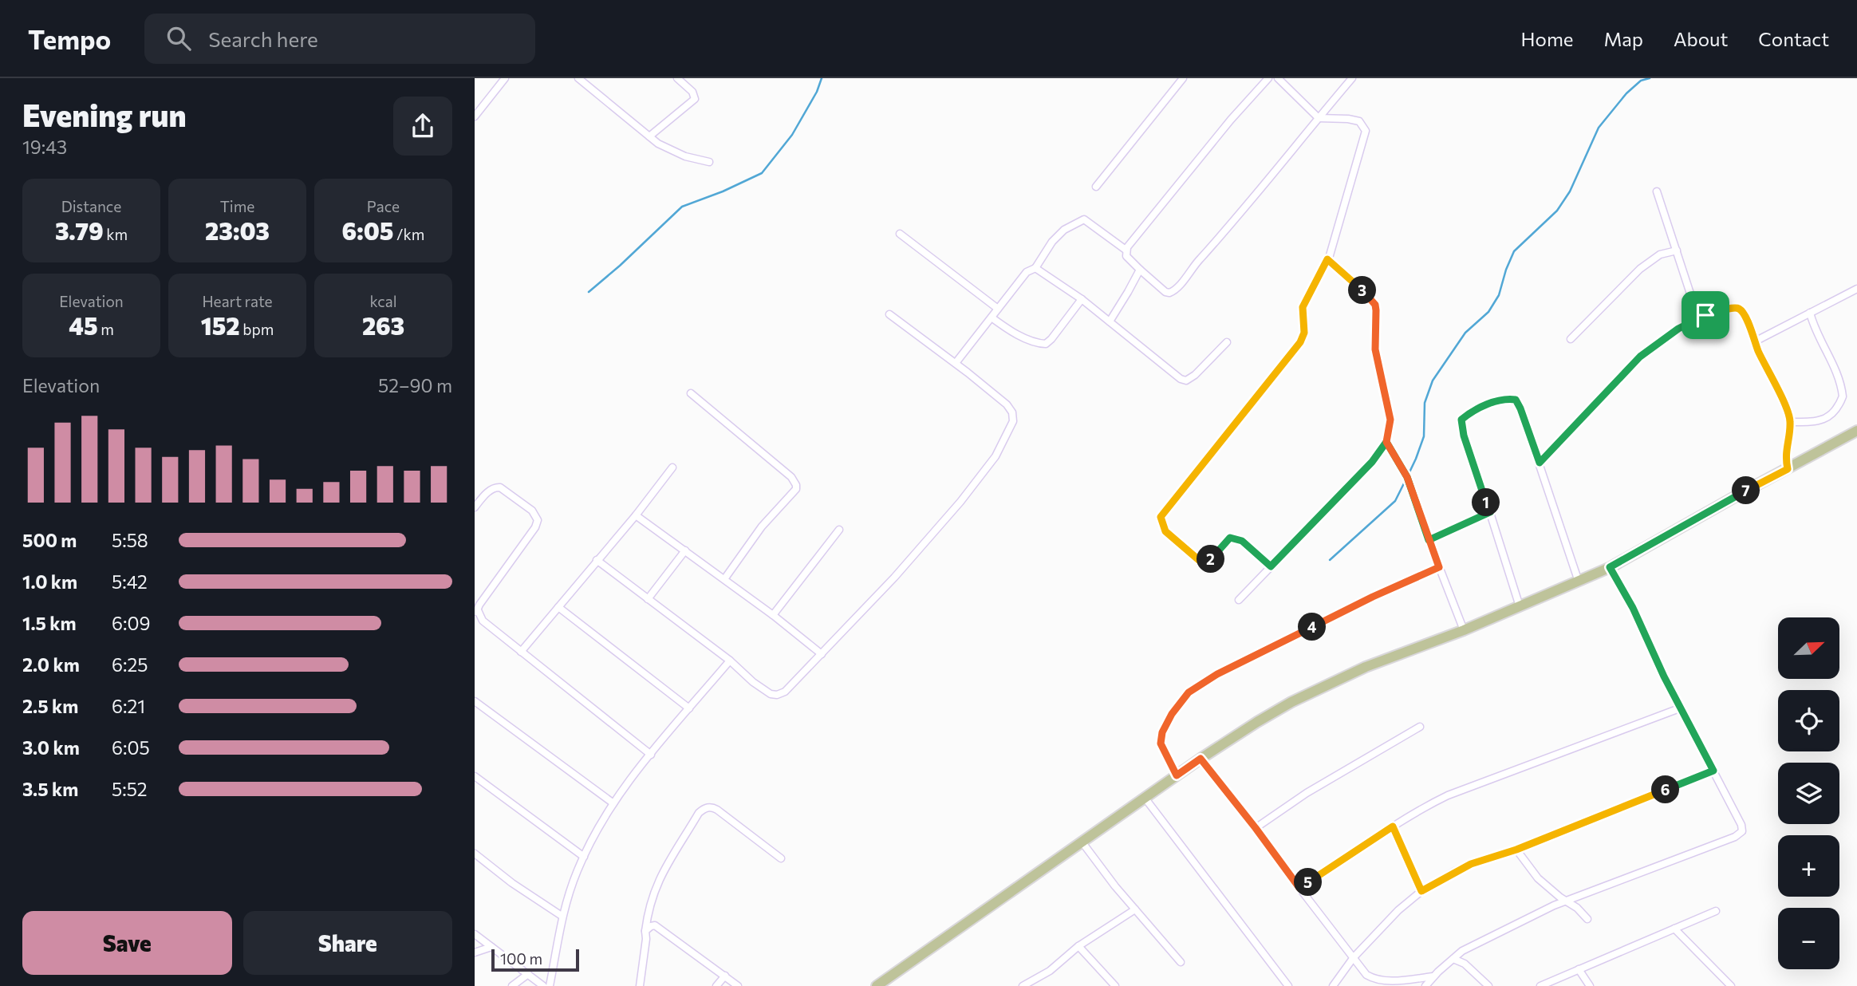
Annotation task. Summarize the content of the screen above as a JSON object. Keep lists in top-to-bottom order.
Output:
{
  "scale_bar": "100 m",
  "north": "top right",
  "page": {
    "header": "Tempo",
    "search": "Search here",
    "nav": [
      "Home",
      "Map",
      "About",
      "Contact"
    ],
    "heading": ["Evening run", "19:43"],
    "stats": [
      ["Distance", "3.79 km"],
      ["Time", "23:03"],
      ["Pace", "6:05 /km"],
      ["Elevation", "45 m"],
      ["Heart rate", "152 bpm"],
      ["kcal", "263"]
    ],
    "pins": [
      "3",
      "7",
      "1",
      "2",
      "4",
      "6",
      "5"
    ],
    "chart": ["Elevation", "52–90 m"],
    "list": [
      {
        "name": "500 m",
        "note": "5:58"
      },
      {
        "name": "1.0 km",
        "note": "5:42"
      },
      {
        "name": "1.5 km",
        "note": "6:09"
      },
      {
        "name": "2.0 km",
        "note": "6:25"
      },
      {
        "name": "2.5 km",
        "note": "6:21"
      },
      {
        "name": "3.0 km",
        "note": "6:05"
      },
      {
        "name": "3.5 km",
        "note": "5:52"
      }
    ],
    "map_buttons": ["+", "−"],
    "buttons": ["Save", "Share"],
    "scale": "100 m"
  }
}
